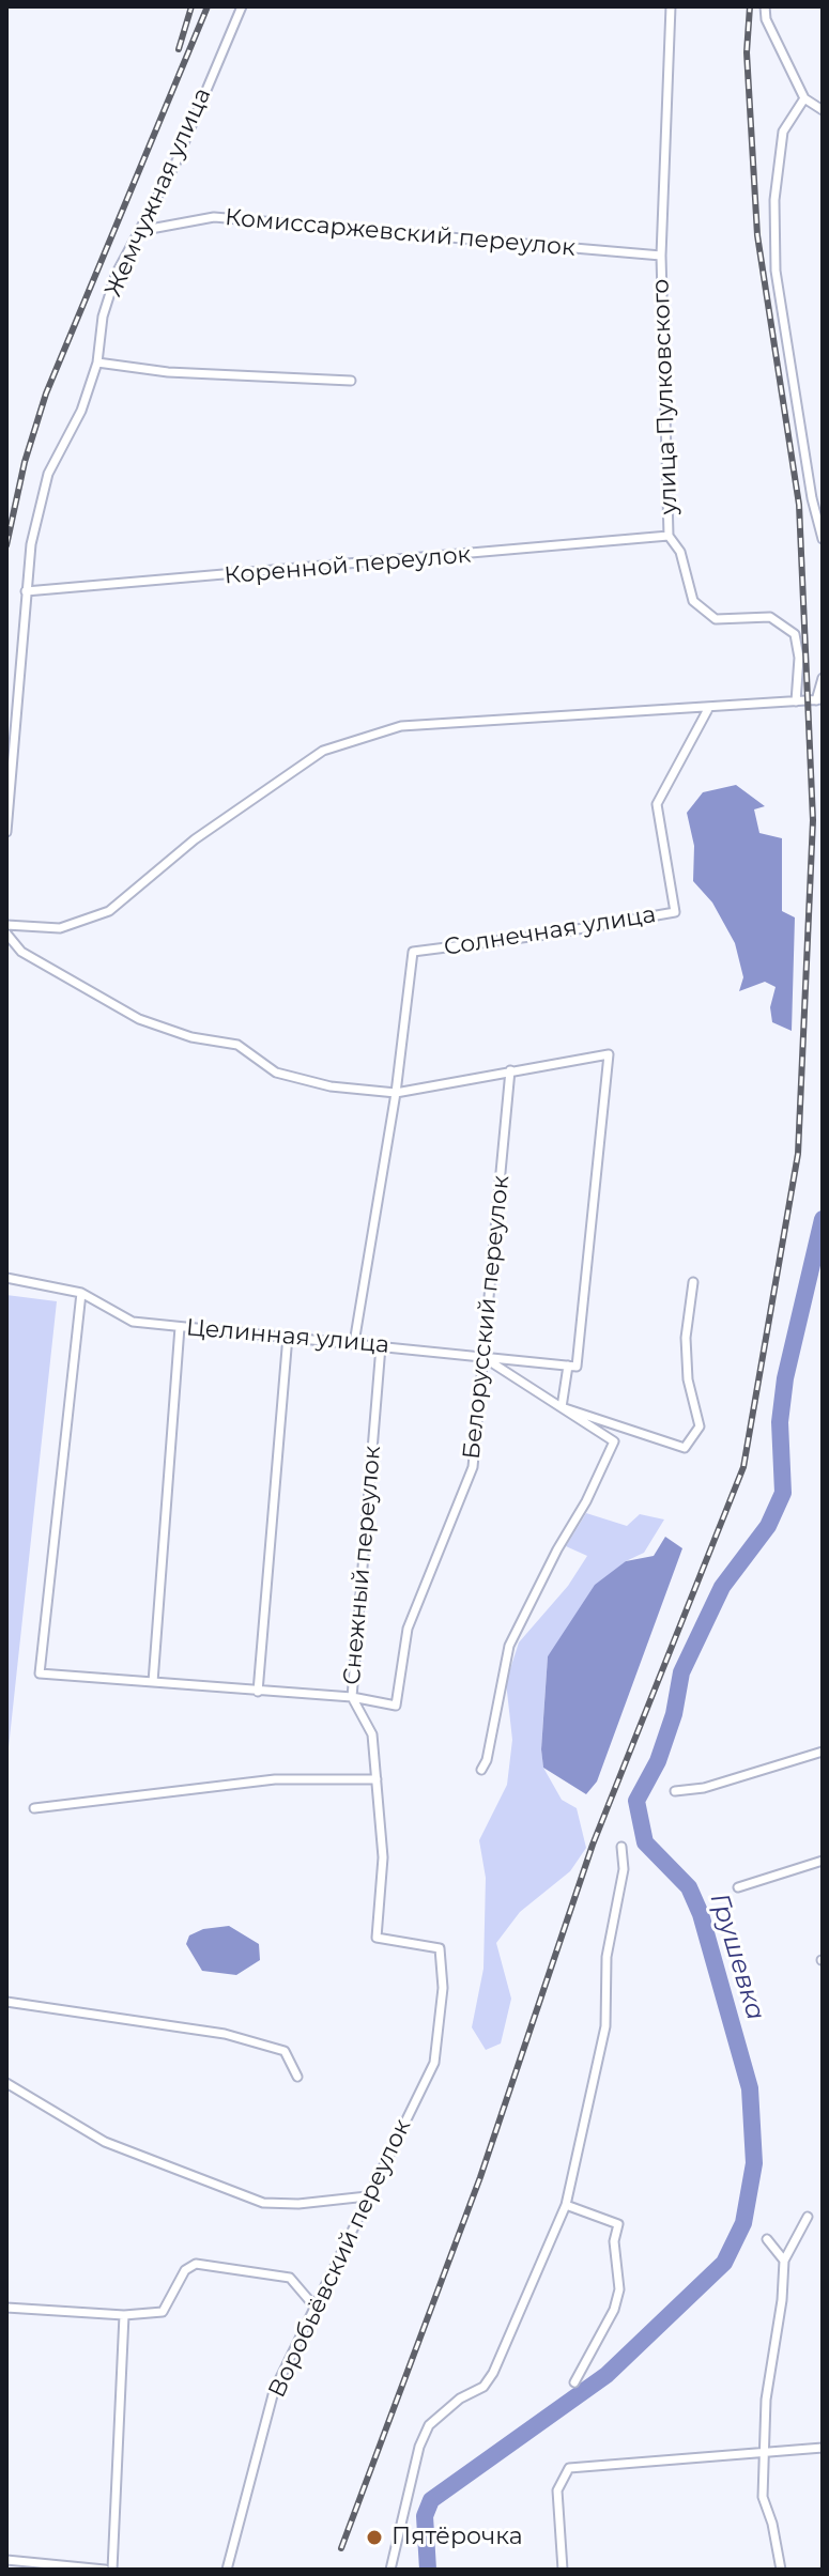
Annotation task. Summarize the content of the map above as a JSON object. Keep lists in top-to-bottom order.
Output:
{
  "streets": {
    "street": [
      "Жемчужная улица",
      "Комиссаржевский переулок",
      "улица Пулковского",
      "Коренной переулок",
      "Солнечная улица",
      "Белорусский переулок",
      "Целинная улица",
      "Снежный переулок",
      "Воробьёвский переулок"
    ]
  },
  "crossings": [
    ["Жемчужная улица", "Комиссаржевский переулок"],
    ["Жемчужная улица", "Коренной переулок"],
    ["Комиссаржевский переулок", "улица Пулковского"],
    ["улица Пулковского", "Коренной переулок"],
    ["Белорусский переулок", "Целинная улица"],
    ["Белорусский переулок", "Снежный переулок"],
    ["Целинная улица", "Снежный переулок"],
    ["Снежный переулок", "Воробьёвский переулок"]
  ],
  "water": ["Грушевка"],
  "places": ["Пятёрочка"]
}
